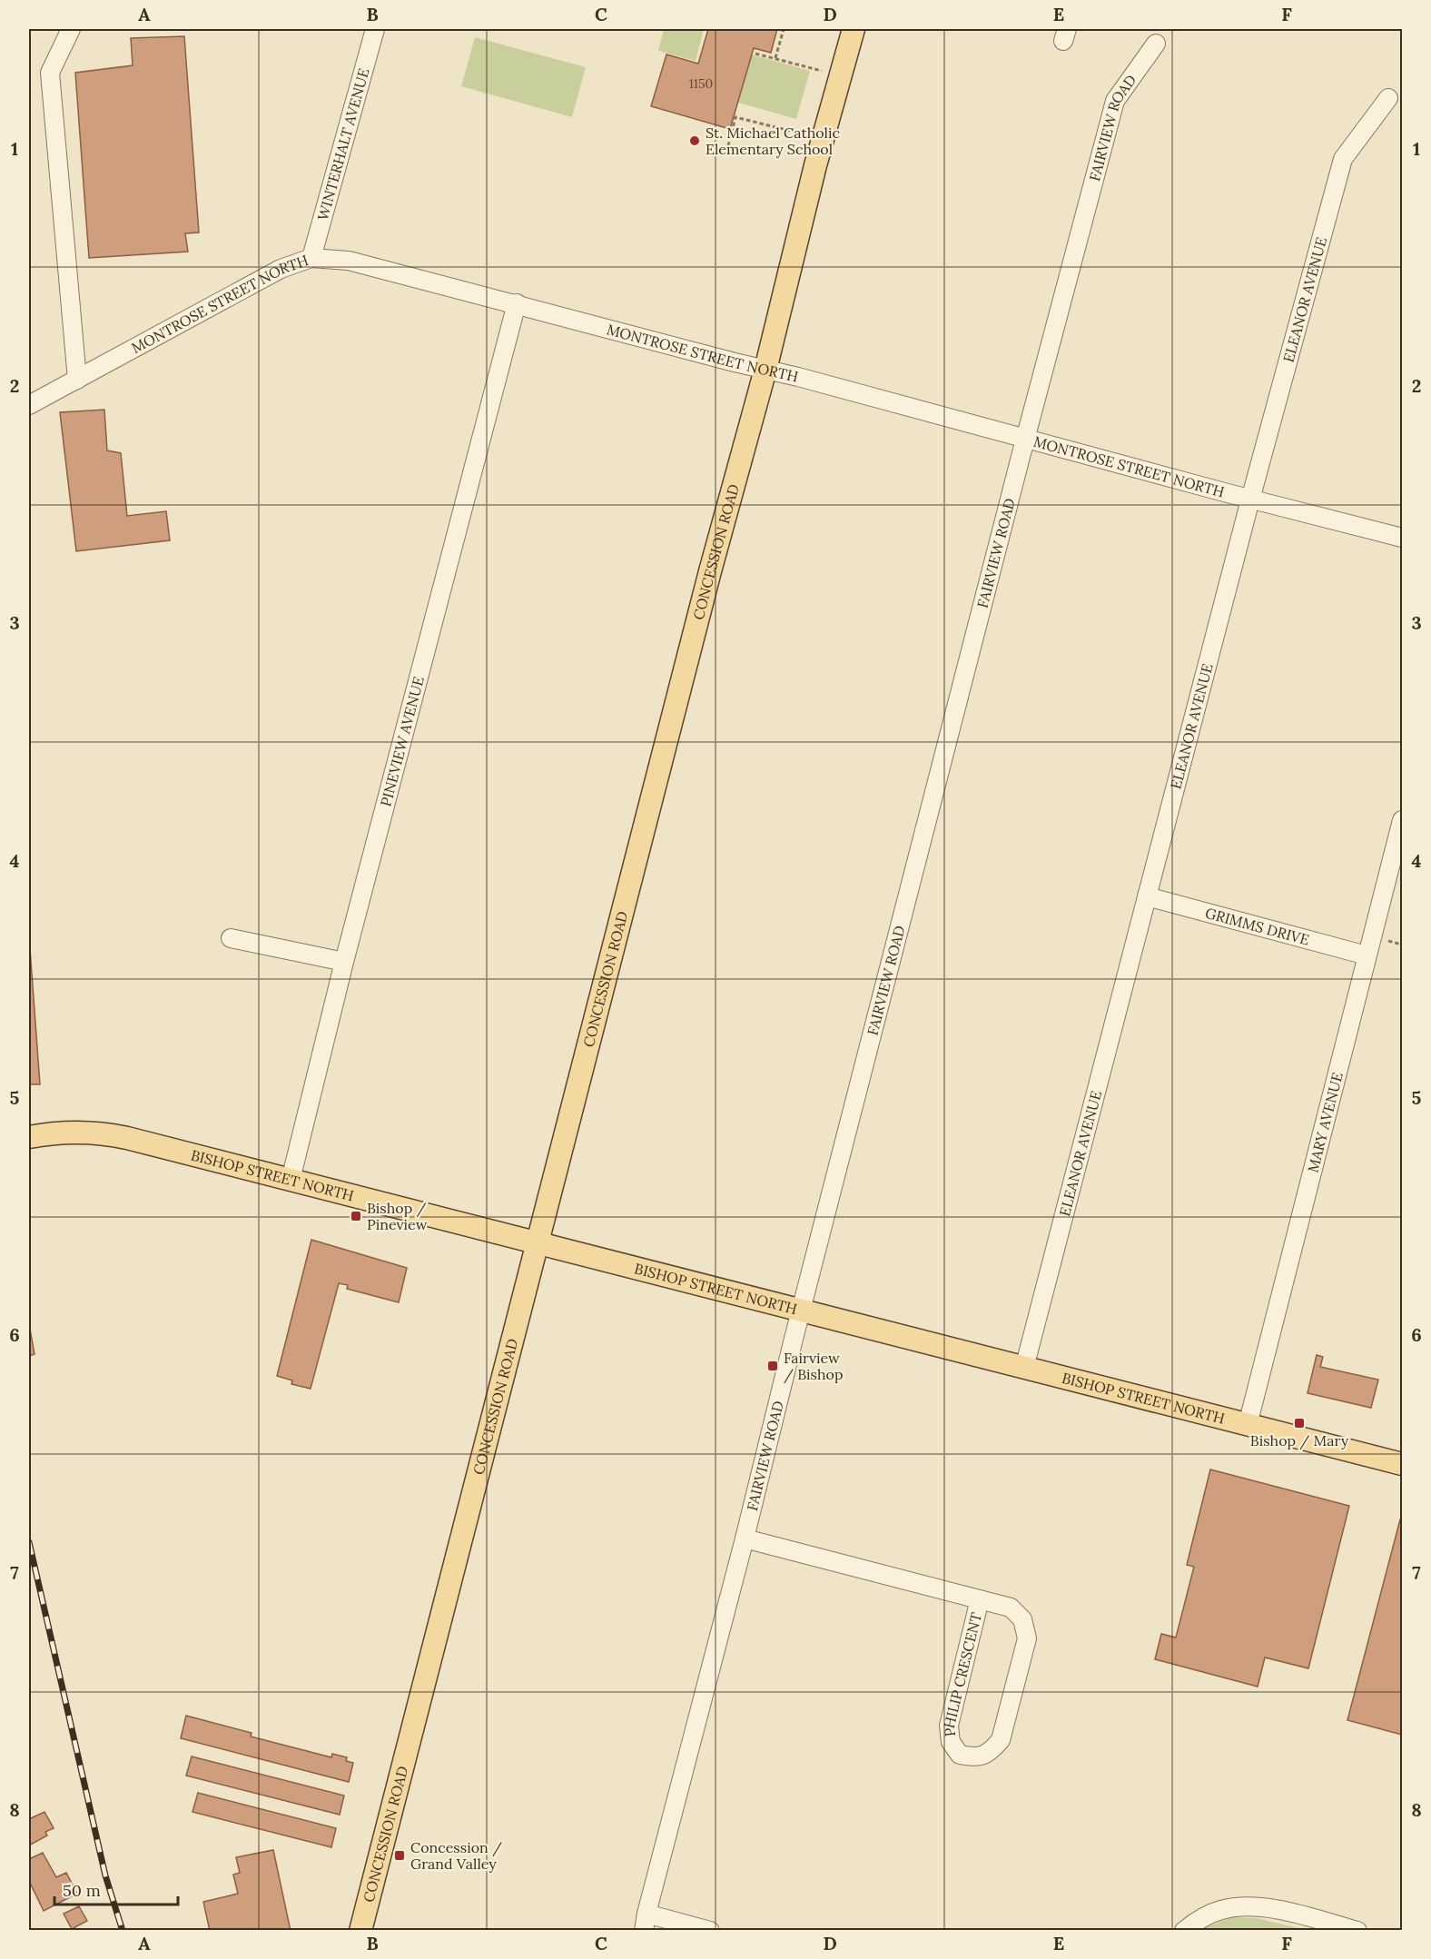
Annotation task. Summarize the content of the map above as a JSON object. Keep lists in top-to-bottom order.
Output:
{
  "streets": {
    "main road": ["CONCESSION ROAD", "BISHOP STREET NORTH"],
    "street": [
      "FAIRVIEW ROAD",
      "WINTERHALT AVENUE",
      "ELEANOR AVENUE",
      "MONTROSE STREET NORTH",
      "PINEVIEW AVENUE",
      "GRIMMS DRIVE",
      "MARY AVENUE",
      "PHILIP CRESCENT"
    ]
  },
  "crossings": [
    ["FAIRVIEW ROAD", "MONTROSE STREET NORTH"],
    ["FAIRVIEW ROAD", "BISHOP STREET NORTH"],
    ["FAIRVIEW ROAD", "PHILIP CRESCENT"],
    ["WINTERHALT AVENUE", "MONTROSE STREET NORTH"],
    ["ELEANOR AVENUE", "MONTROSE STREET NORTH"],
    ["ELEANOR AVENUE", "GRIMMS DRIVE"],
    ["ELEANOR AVENUE", "BISHOP STREET NORTH"],
    ["MONTROSE STREET NORTH", "CONCESSION ROAD"],
    ["MONTROSE STREET NORTH", "PINEVIEW AVENUE"],
    ["CONCESSION ROAD", "BISHOP STREET NORTH"],
    ["PINEVIEW AVENUE", "BISHOP STREET NORTH"],
    ["GRIMMS DRIVE", "MARY AVENUE"],
    ["MARY AVENUE", "BISHOP STREET NORTH"]
  ],
  "places": {
    "other": ["St. Michael Catholic Elementary School"],
    "transit": [
      "Bishop / Pineview",
      "Fairview / Bishop",
      "Bishop / Mary",
      "Concession / Grand Valley"
    ]
  },
  "house_numbers": ["1150"],
  "scale_bar": "50 m",
  "grid": {
    "columns": [
      "A",
      "B",
      "C",
      "D",
      "E",
      "F"
    ],
    "rows": [
      "1",
      "2",
      "3",
      "4",
      "5",
      "6",
      "7",
      "8"
    ]
  }
}
